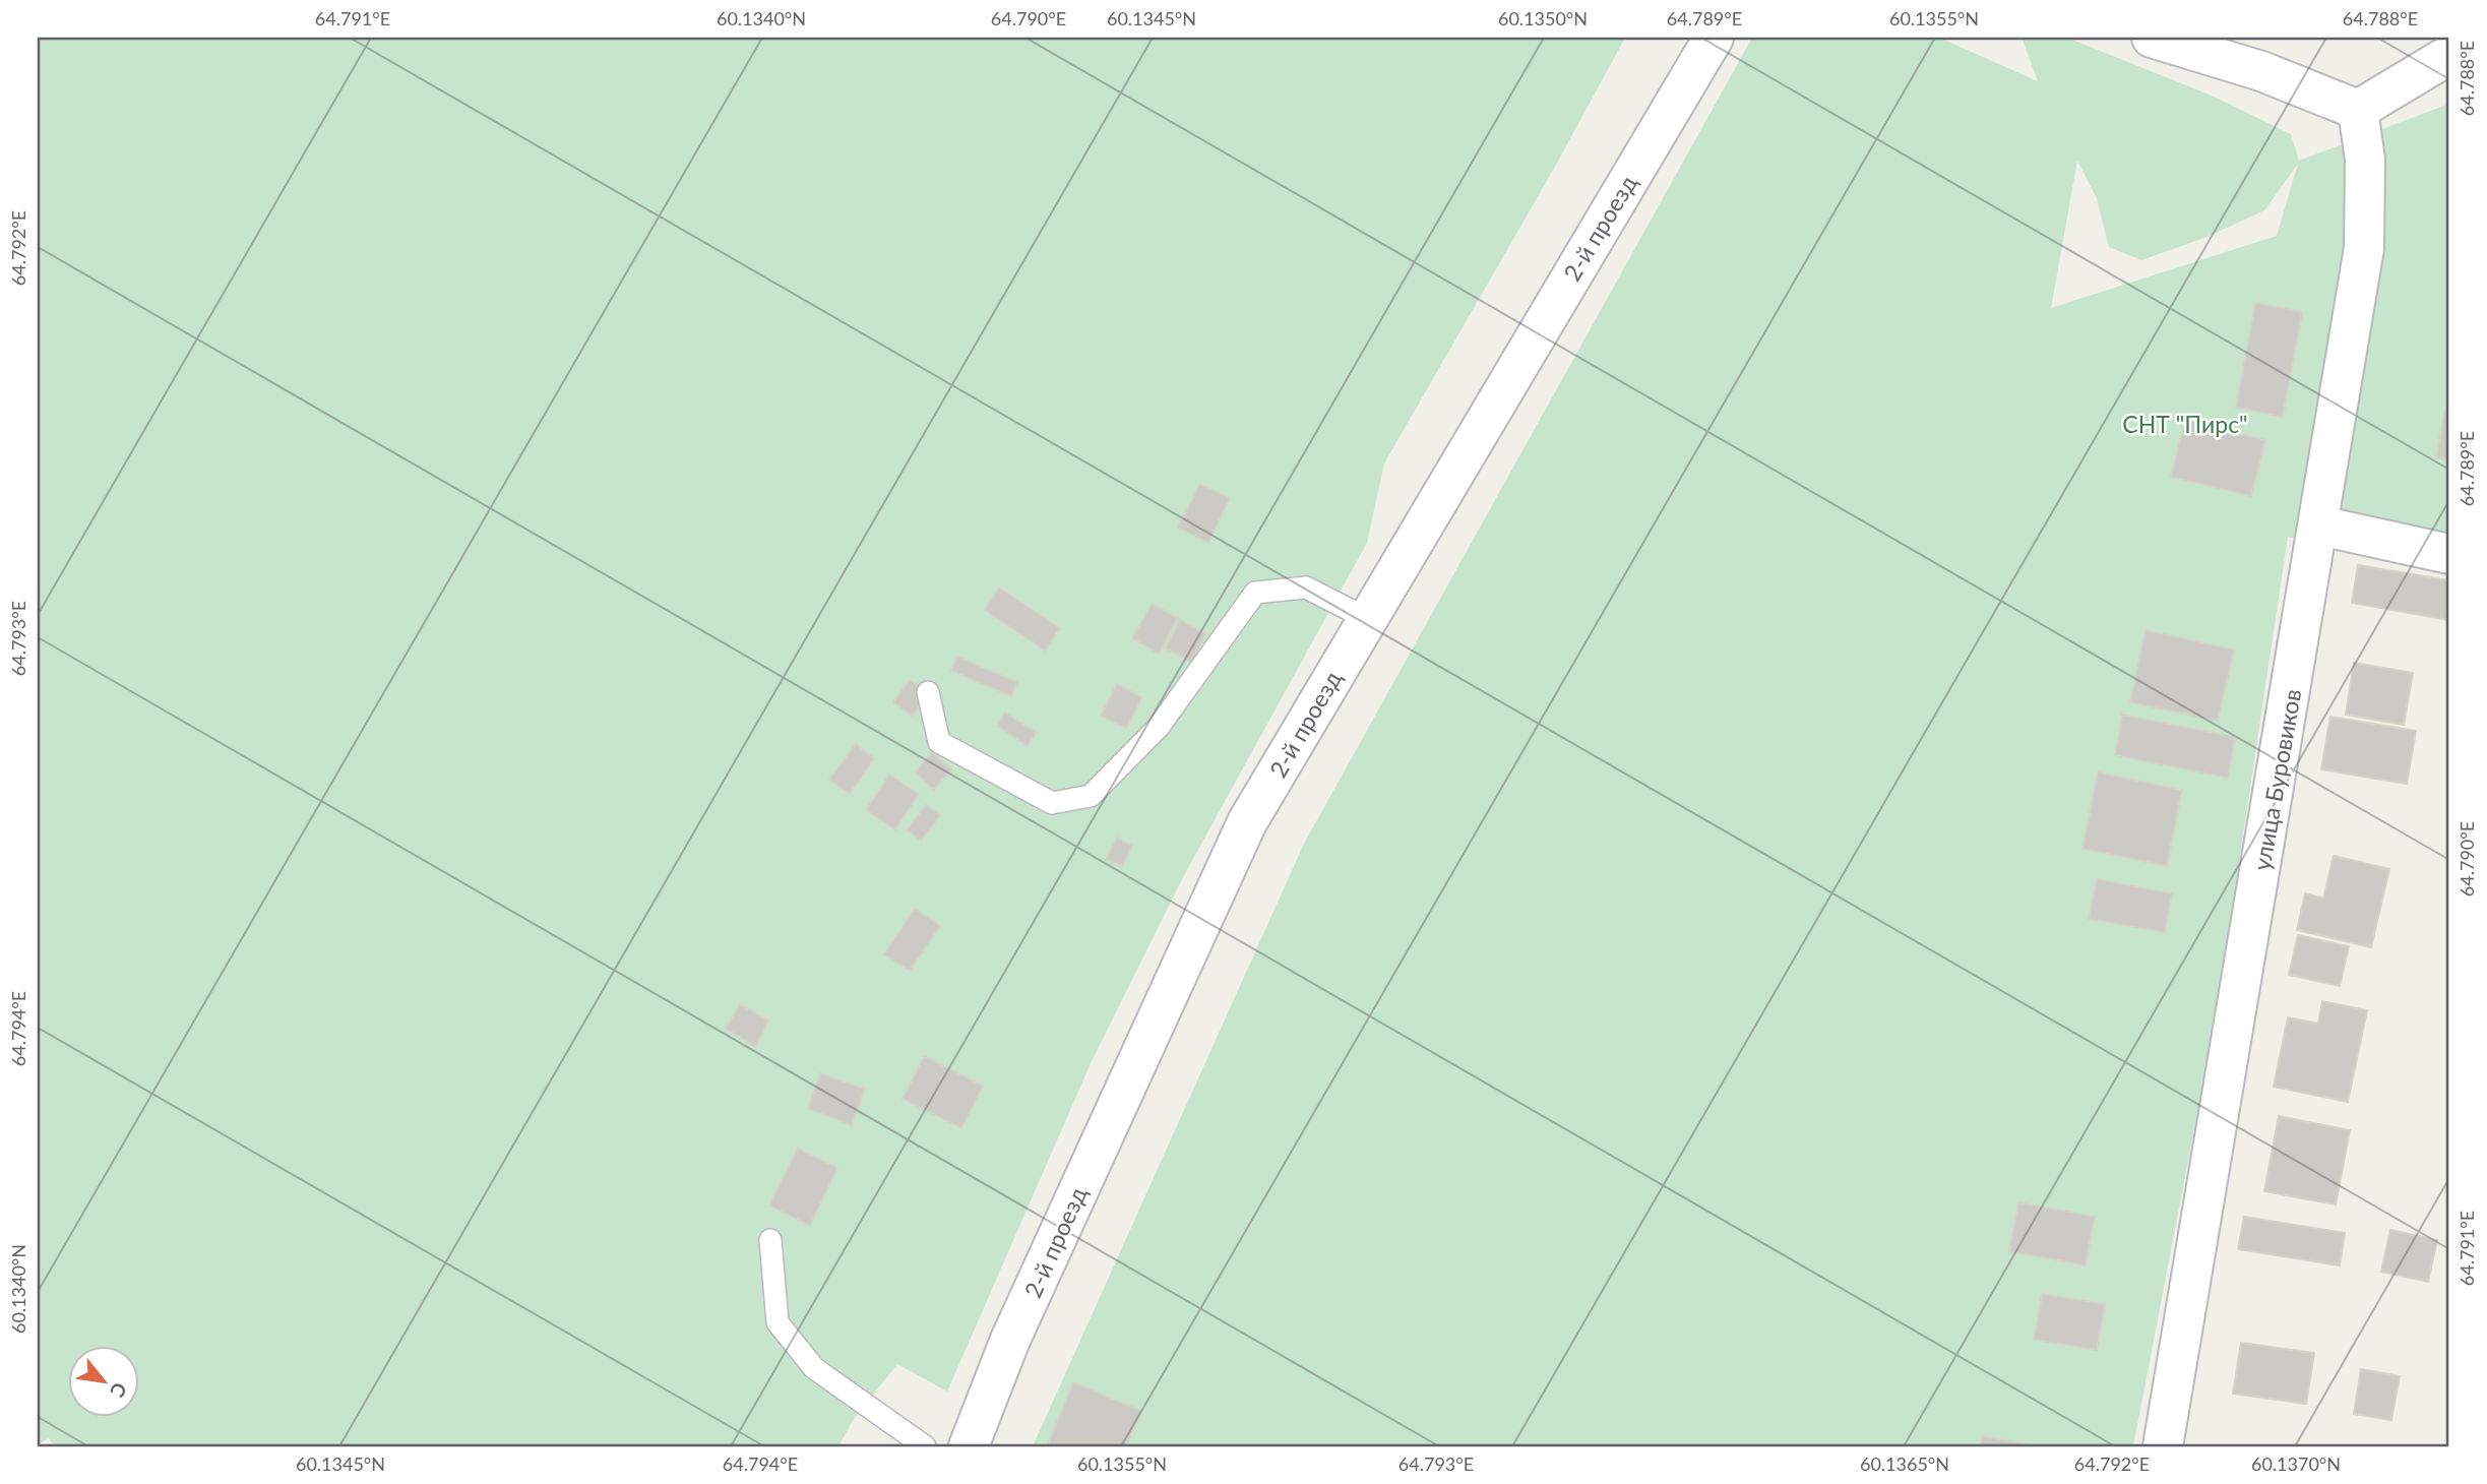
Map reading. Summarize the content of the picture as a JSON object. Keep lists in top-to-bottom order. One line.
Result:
{"streets":{"street":["2-й проезд","улица Буровиков"]},"parks":["СНТ \"Пирс\""],"north":"bottom right","coordinates":["64.791°E","60.1340°N","64.790°E","60.1345°N","60.1350°N","64.789°E","60.1355°N","64.788°E","64.792°E","64.793°E","64.794°E","60.1365°N","60.1370°N"]}
